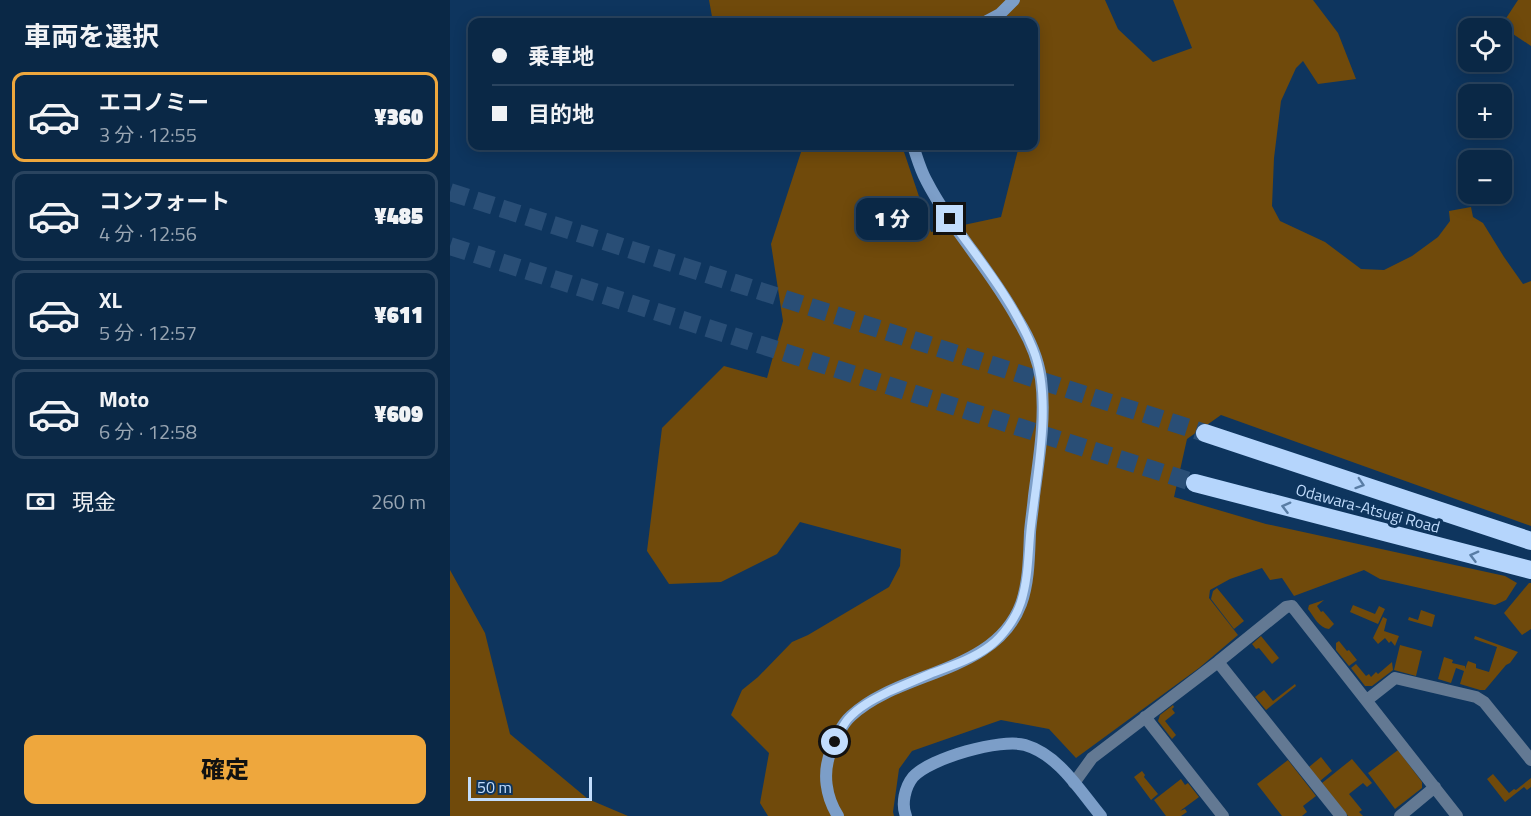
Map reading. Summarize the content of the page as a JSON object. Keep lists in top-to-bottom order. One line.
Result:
{"streets":{"highway":["Odawara-Atsugi Road"]},"scale_bar":"50 m","page":{"heading":"車両を選択","map_buttons":["+","−"],"banner":["乗車地","目的地"],"list":[{"name":"エコノミー","note":"3 分 · 12:55","value":"¥360"},{"name":"コンフォート","note":"4 分 · 12:56","value":"¥485"},{"name":"XL","note":"5 分 · 12:57","value":"¥611"},{"name":"Moto","note":"6 分 · 12:58","value":"¥609"}],"bubble":"1 分","pay":["現金","260 m"],"buttons":"確定","scale":"50 m"}}
